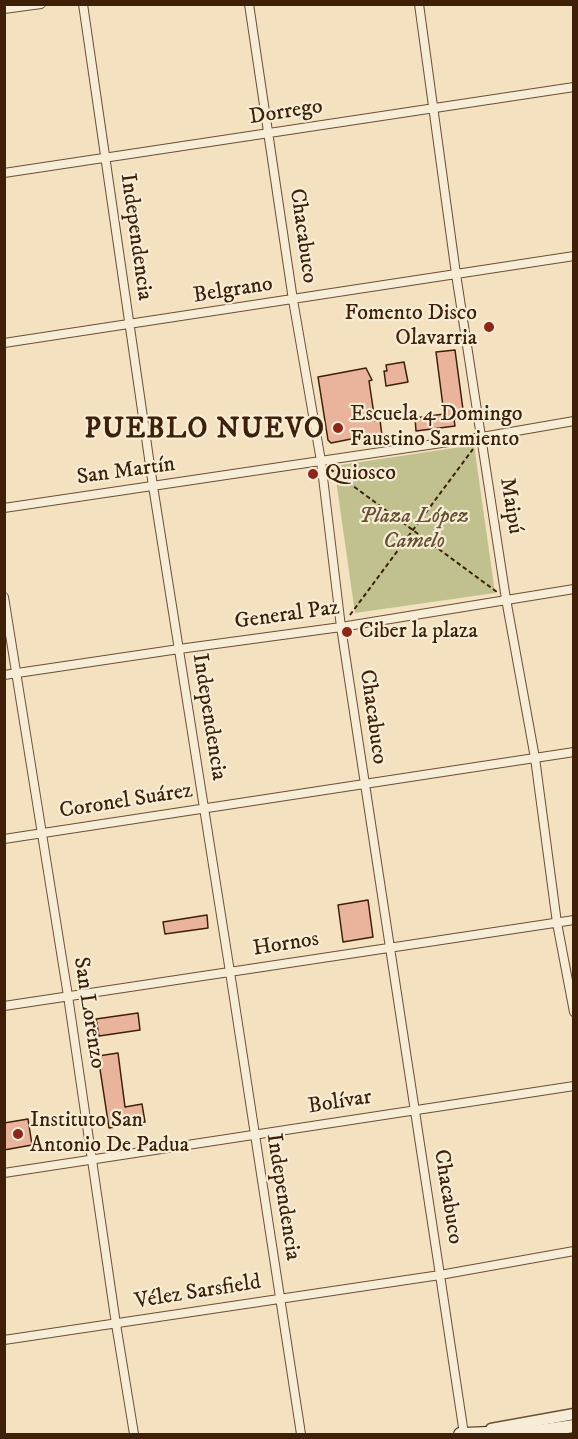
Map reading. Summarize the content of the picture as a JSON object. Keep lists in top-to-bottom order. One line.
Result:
{"streets":{"street":["Dorrego","Chacabuco","Independencia","Belgrano","San Martín","Maipú","General Paz","Coronel Suárez","Hornos","San Lorenzo","Bolívar","Vélez Sarsfield"]},"crossings":[["Dorrego","Chacabuco"],["Dorrego","Independencia"],["Dorrego","Maipú"],["Chacabuco","Belgrano"],["Chacabuco","San Martín"],["Chacabuco","General Paz"],["Chacabuco","Coronel Suárez"],["Chacabuco","Hornos"],["Chacabuco","Bolívar"],["Chacabuco","Vélez Sarsfield"],["Independencia","Belgrano"],["Independencia","San Martín"],["Independencia","General Paz"],["Independencia","Coronel Suárez"],["Independencia","Hornos"],["Independencia","Bolívar"],["Independencia","Vélez Sarsfield"],["Belgrano","Maipú"],["San Martín","Maipú"],["Maipú","General Paz"],["Maipú","Coronel Suárez"],["Maipú","Hornos"],["General Paz","San Lorenzo"],["Coronel Suárez","San Lorenzo"],["Hornos","San Lorenzo"],["San Lorenzo","Bolívar"],["San Lorenzo","Vélez Sarsfield"]],"districts":["PUEBLO NUEVO"],"parks":["Plaza López Camelo"],"places":["Fomento Disco Olavarria","Escuela 4 Domingo Faustino Sarmiento","Quiosco","Ciber la plaza","Instituto San Antonio De Padua"]}
